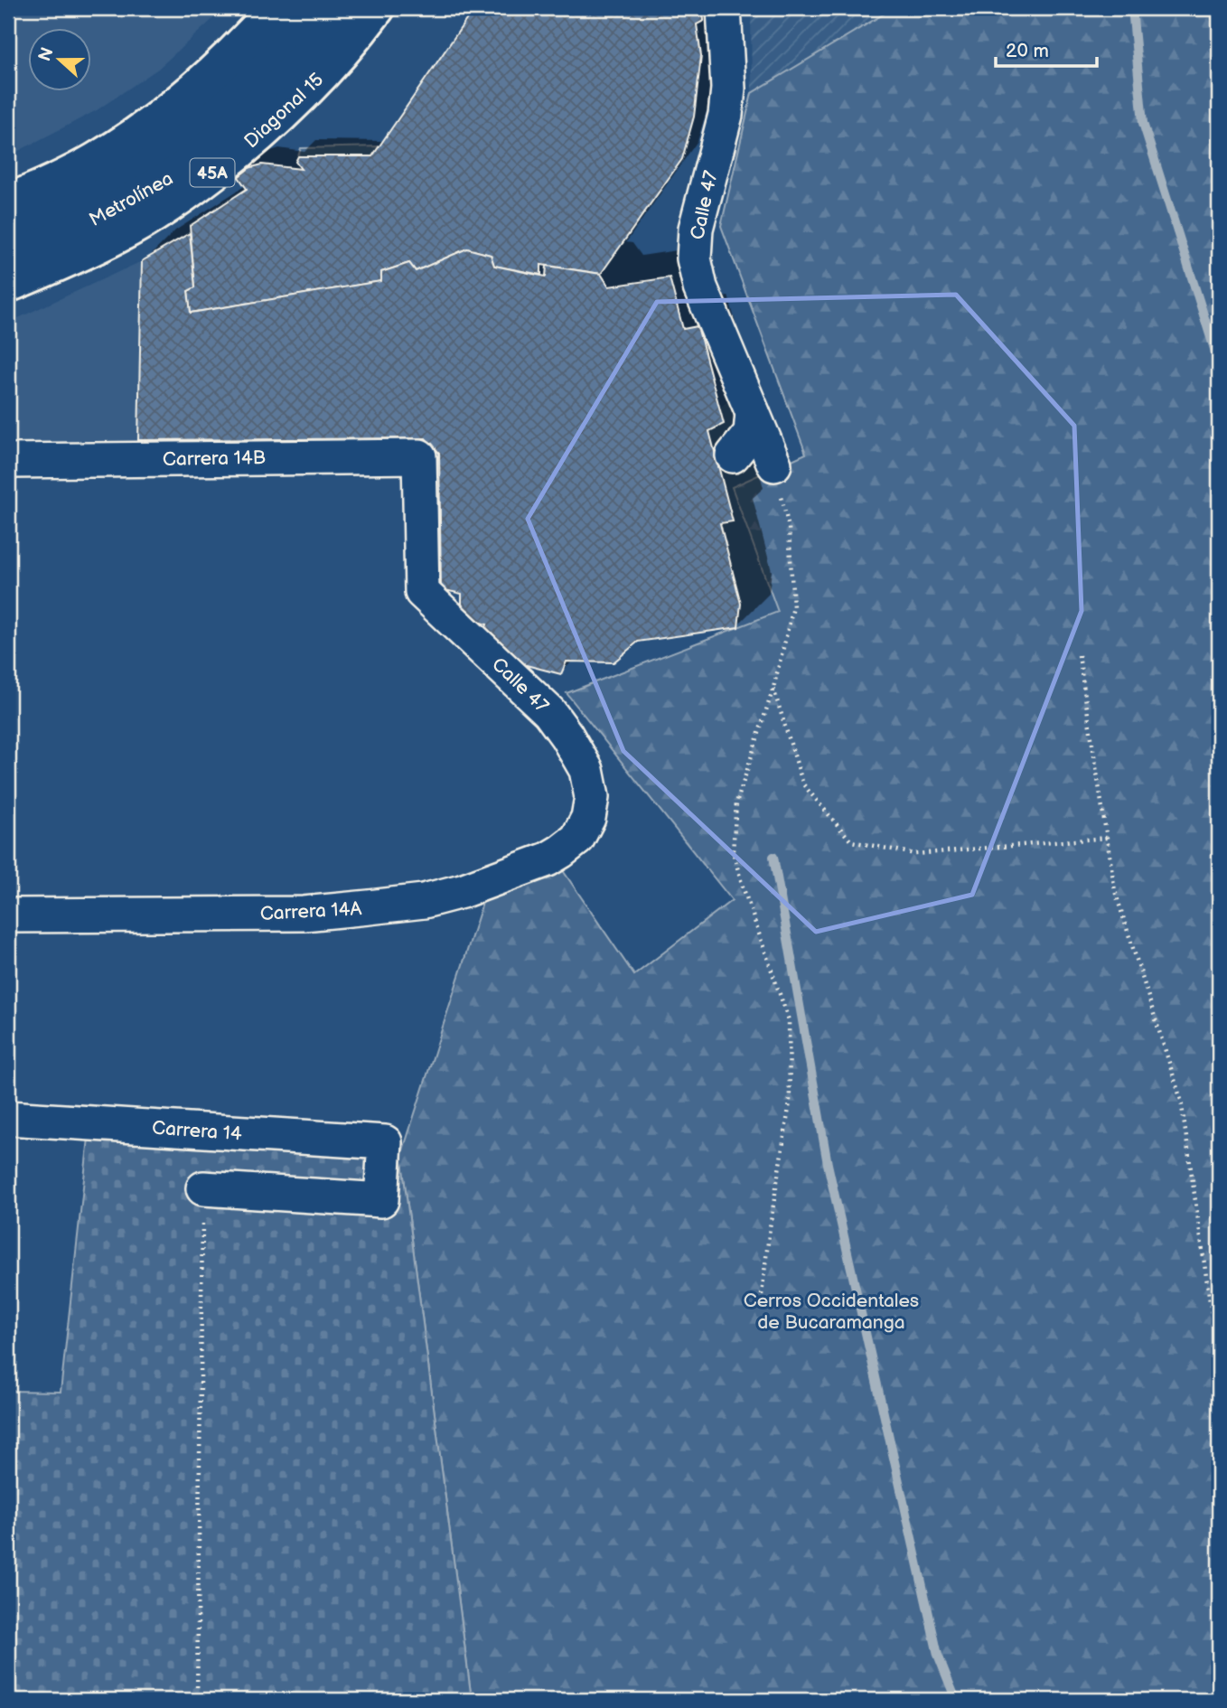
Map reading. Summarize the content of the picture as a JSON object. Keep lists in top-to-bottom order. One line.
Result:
{"streets":{"main road":["Diagonal 15","45A"],"street":["Metrolínea","Calle 47","Carrera 14B","Carrera 14A","Carrera 14"]},"crossings":[["Calle 47","Carrera 14B"],["Calle 47","Carrera 14A"]],"parks":["Cerros Occidentales de Bucaramanga"],"scale_bar":"20 m","north":"left"}
